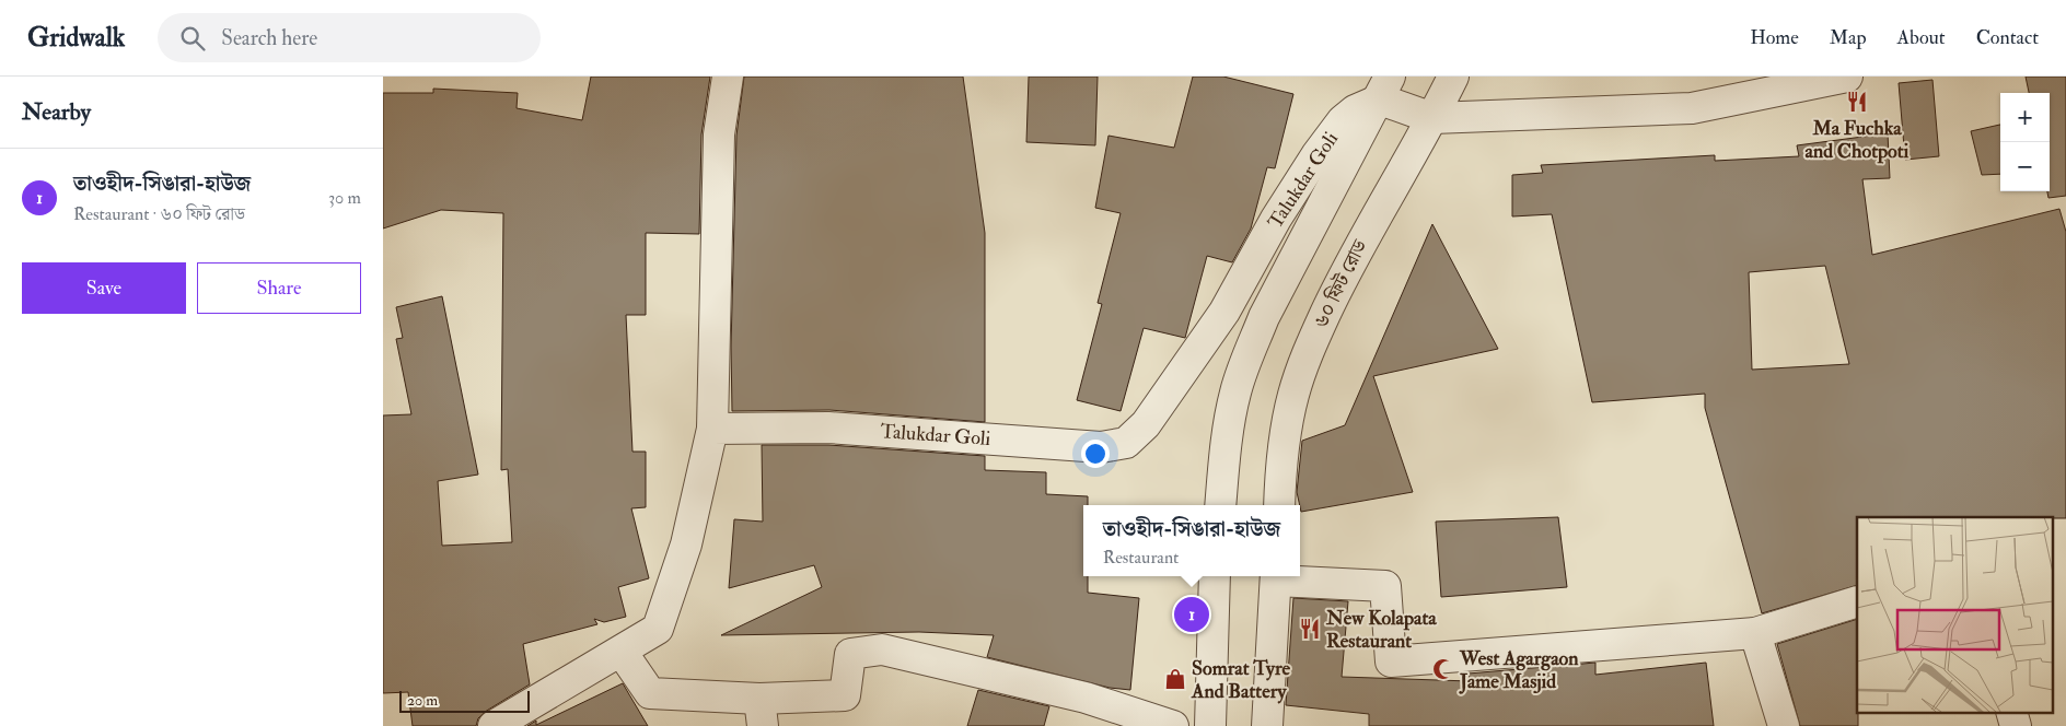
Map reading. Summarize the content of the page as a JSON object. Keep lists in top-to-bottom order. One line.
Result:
{"streets":{"street":["Talukdar Goli","৬০ ফিট রোড"]},"places":{"restaurant":["Ma Fuchka and Chotpoti","New Kolapata Restaurant"],"mosque":["West Agargaon Jame Masjid"],"shop":["Somrat Tyre And Battery"]},"scale_bar":"20 m","page":{"header":"Gridwalk","search":"Search here","nav":["Home","Map","About","Contact"],"heading":"Nearby","map_buttons":["+","−"],"list":[{"mark":"1","name":"তাওহীদ-সিঙারা-হাউজ","note":"Restaurant · ৬০ ফিট রোড","value":"30 m"}],"buttons":["Save","Share"],"popup":["তাওহীদ-সিঙারা-হাউজ","Restaurant"],"pins":"1","scale":"20 m"}}
